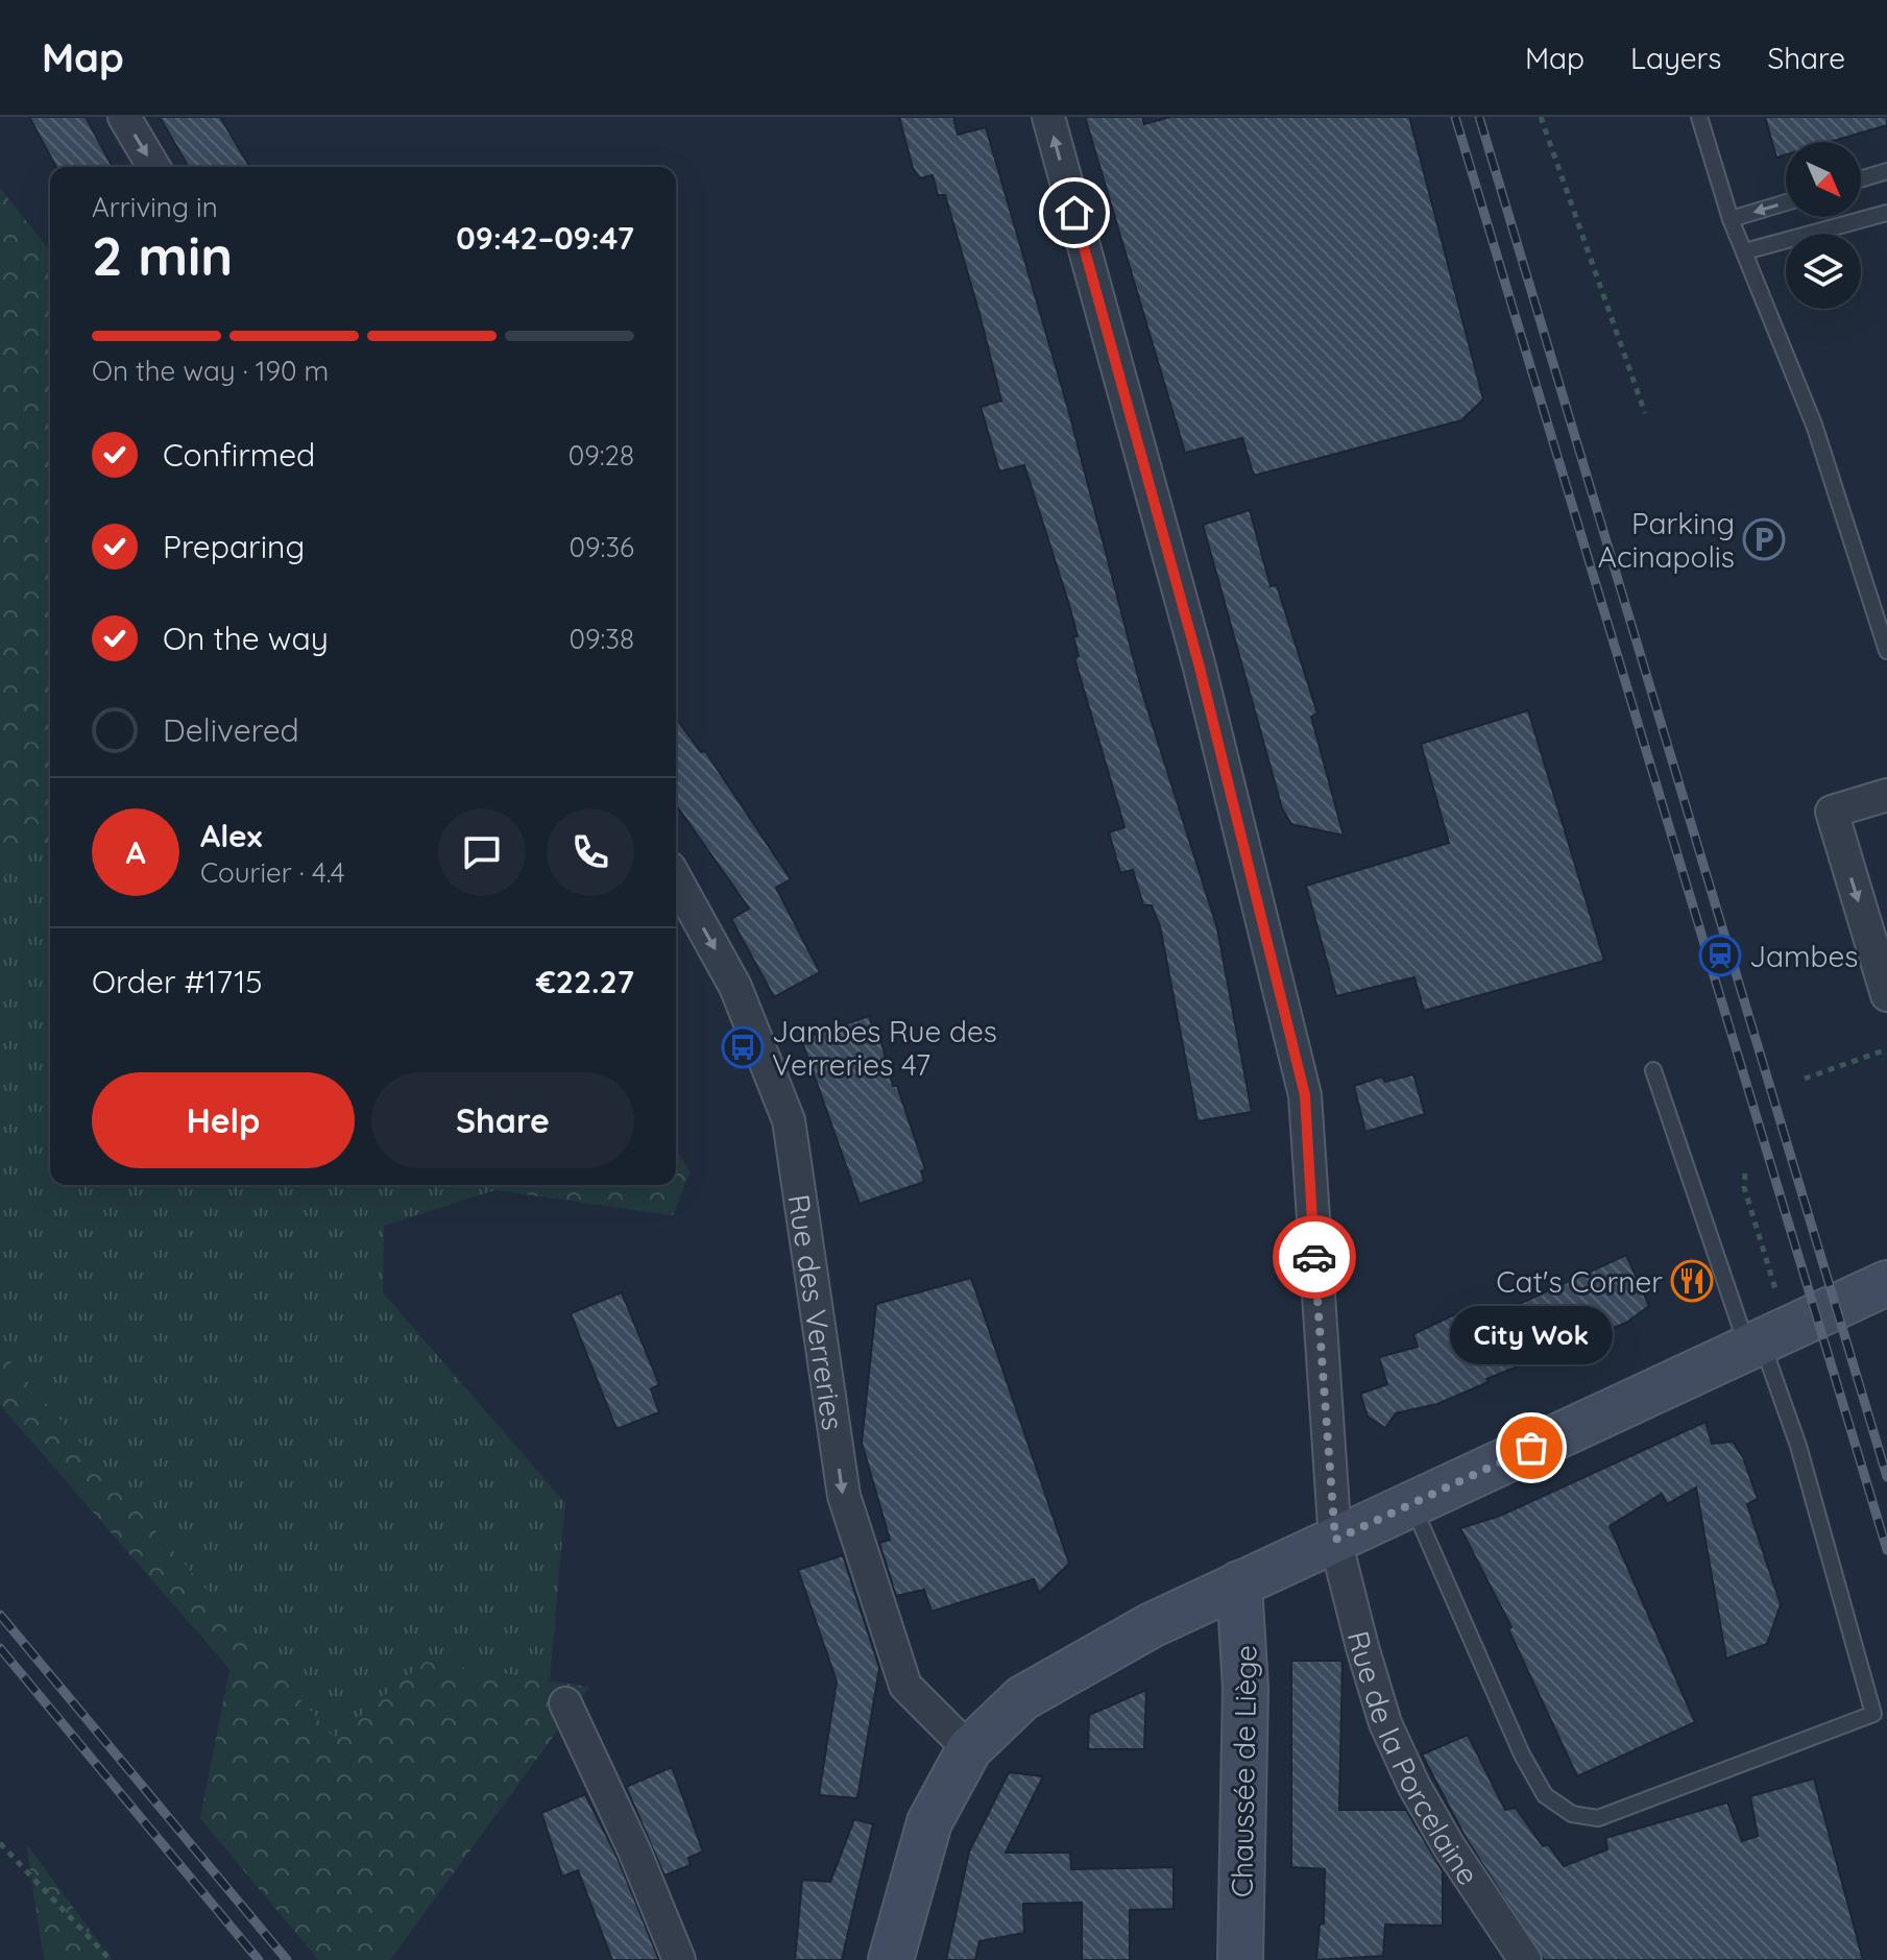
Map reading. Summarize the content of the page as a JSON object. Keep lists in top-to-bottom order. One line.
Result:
{"streets":{"main road":["Chaussée de Liège"],"street":["Rue des Verreries","Rue de la Porcelaine"]},"one_way":["Rue des Verreries","Rue de la Porcelaine"],"places":{"parking":["Parking Acinapolis"],"station":["Jambes"],"bus stop":["Jambes Rue des Verreries 47"],"restaurant":["Cat's Corner"],"other":["City Wok"]},"north":"bottom right","page":{"header":"Map","nav":["Map","Layers","Share"],"heading":["2 min","Arriving in","09:42–09:47"],"panel":["Alex","Courier · 4.4","Order #1715","€22.27"],"bar":"On the way · 190 m","list":[["Confirmed","09:28"],["Preparing","09:36"],["On the way","09:38"],"Delivered"],"round":"A","buttons":["Help","Share"],"bubble":"City Wok"}}
